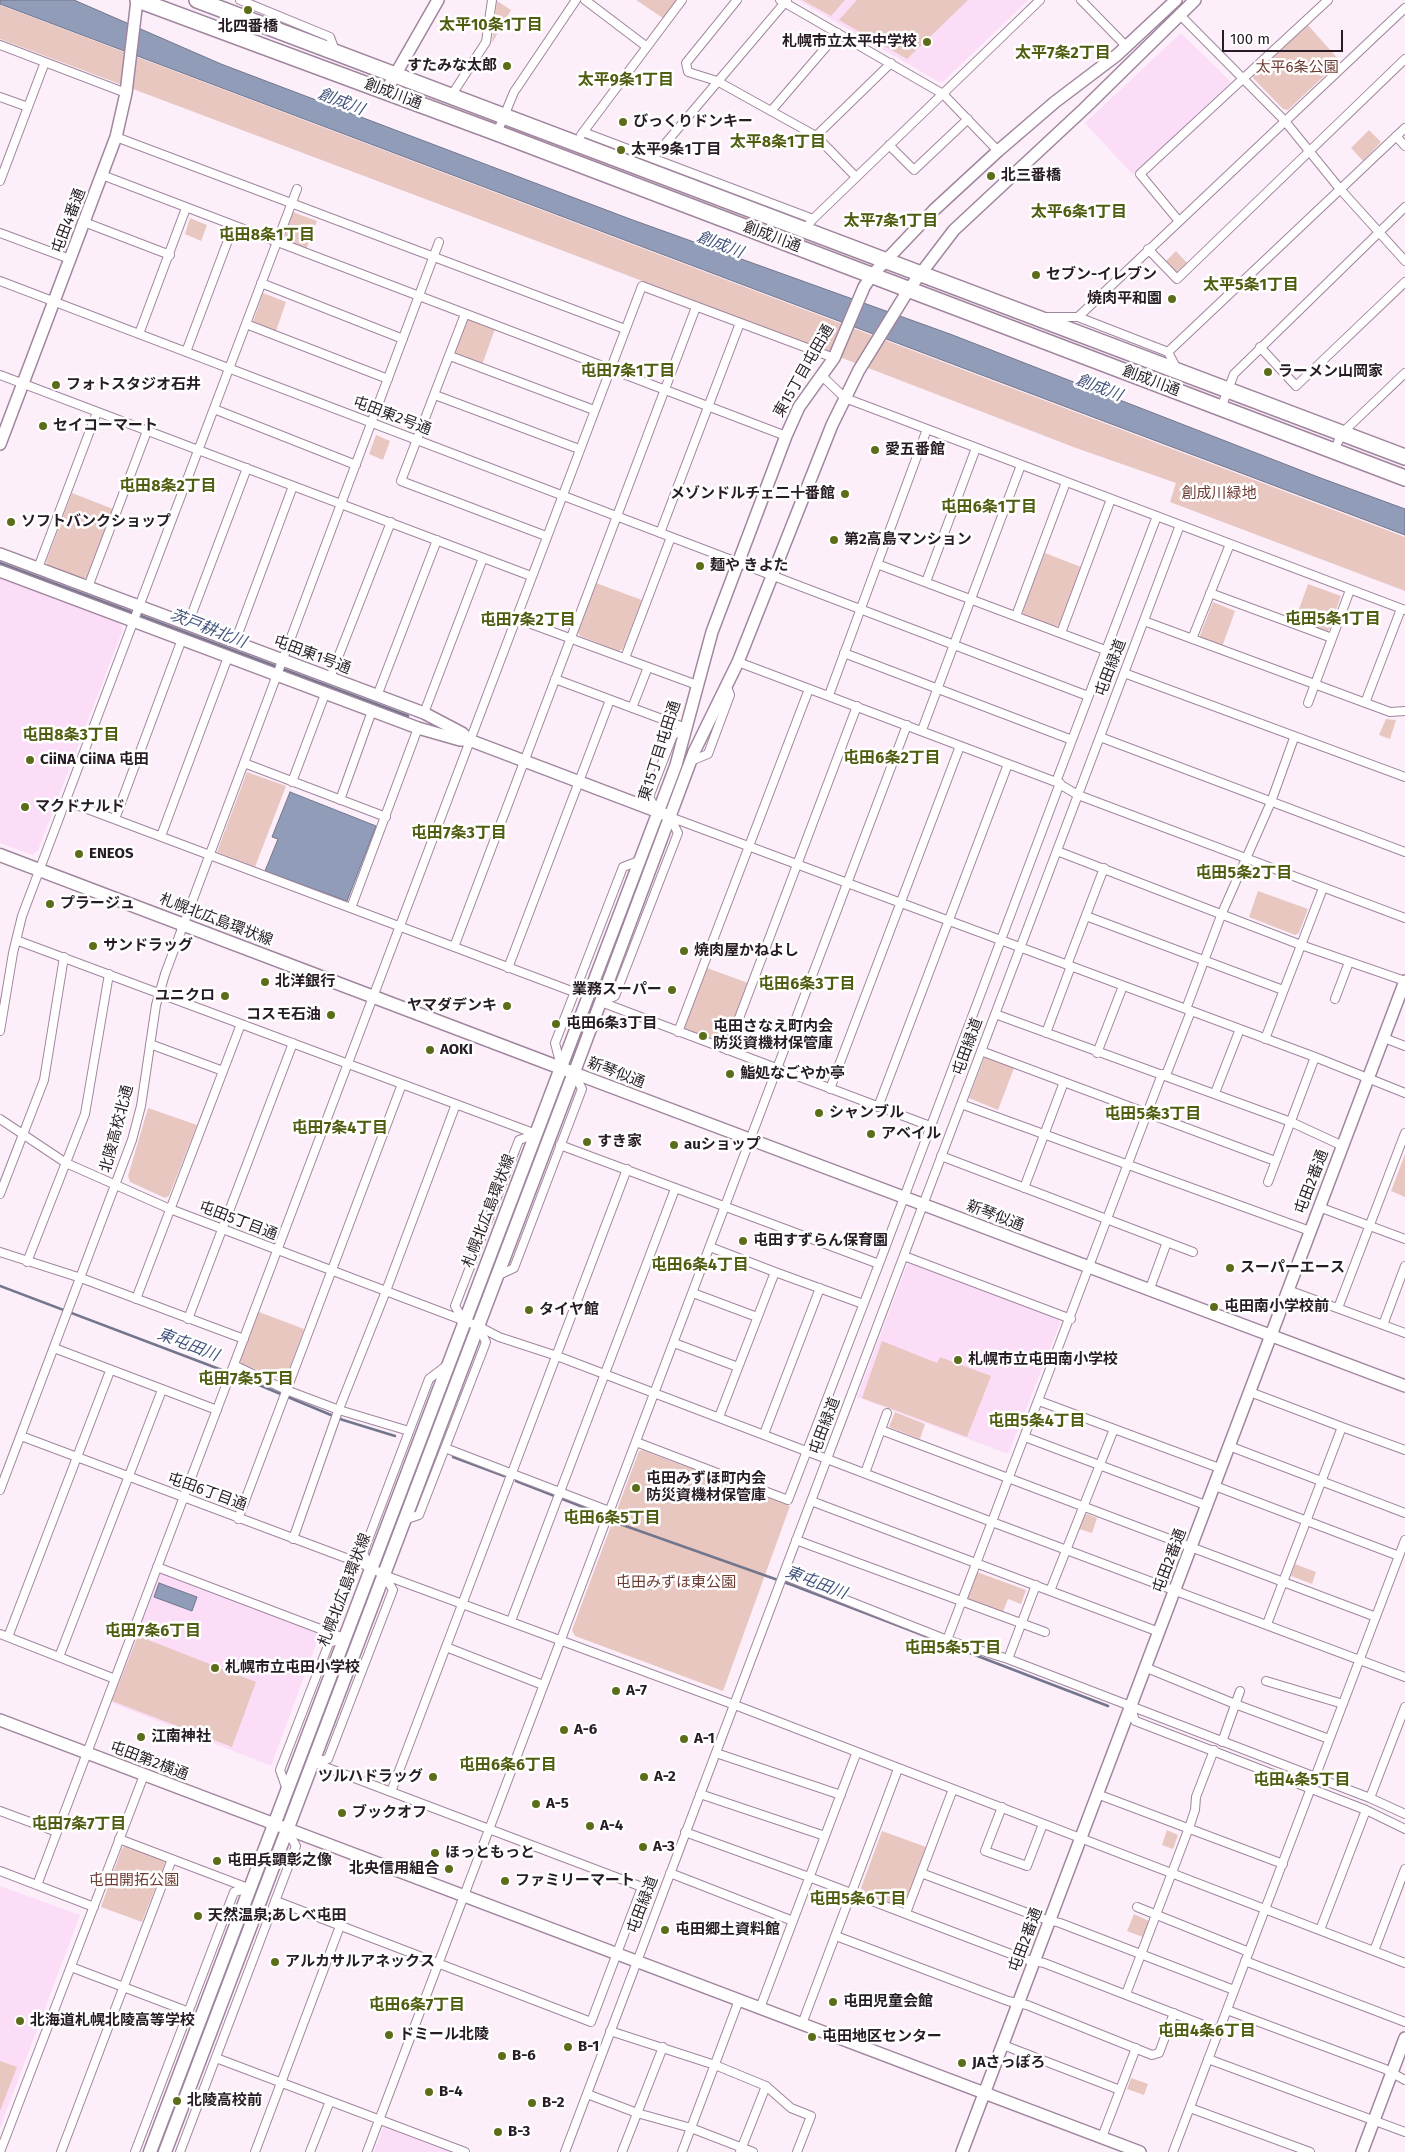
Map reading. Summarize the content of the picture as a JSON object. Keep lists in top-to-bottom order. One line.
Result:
{"streets":{"highway":["創成川通"],"main road":["札幌北広島環状線"],"street":["屯田4番通","東15丁目屯田通","屯田東2号通","屯田東1号通","屯田緑道","新琴似通","北陵高校北通","屯田2番通","屯田5丁目通","屯田6丁目通","屯田第2横通"]},"crossings":[["創成川通","屯田4番通"],["創成川通","東15丁目屯田通"],["屯田4番通","屯田東2号通"],["東15丁目屯田通","屯田東2号通"],["東15丁目屯田通","屯田東1号通"],["東15丁目屯田通","札幌北広島環状線"],["東15丁目屯田通","新琴似通"],["屯田東2号通","北陵高校北通"],["屯田東1号通","北陵高校北通"],["屯田緑道","新琴似通"],["屯田緑道","屯田5丁目通"],["屯田緑道","屯田6丁目通"],["屯田緑道","屯田第2横通"],["札幌北広島環状線","新琴似通"],["札幌北広島環状線","北陵高校北通"],["札幌北広島環状線","屯田5丁目通"],["札幌北広島環状線","屯田6丁目通"],["札幌北広島環状線","屯田第2横通"],["新琴似通","屯田2番通"],["北陵高校北通","屯田5丁目通"],["屯田2番通","屯田5丁目通"],["屯田2番通","屯田6丁目通"],["屯田2番通","屯田第2横通"]],"districts":["太平10条1丁目","太平7条2丁目","太平9条1丁目","太平8条1丁目","太平6条1丁目","太平7条1丁目","屯田8条1丁目","太平5条1丁目","屯田7条1丁目","屯田8条2丁目","屯田6条1丁目","屯田5条1丁目","屯田7条2丁目","屯田8条3丁目","屯田6条2丁目","屯田7条3丁目","屯田5条2丁目","屯田6条3丁目","屯田5条3丁目","屯田7条4丁目","屯田6条4丁目","屯田7条5丁目","屯田5条4丁目","屯田6条5丁目","屯田7条6丁目","屯田5条5丁目","屯田6条6丁目","屯田4条5丁目","屯田7条7丁目","屯田5条6丁目","屯田6条7丁目","屯田4条6丁目"],"water":["創成川","茨戸耕北川","東屯田川"],"parks":["太平6条公園","創成川緑地","屯田みずほ東公園","屯田開拓公園"],"places":["北四番橋","札幌市立太平中学校","すたみな太郎","びっくりドンキー","太平9条1丁目","北三番橋","セブン-イレブン","焼肉平和園","ラーメン山岡家","フォトスタジオ石井","セイコーマート","愛五番館","メゾンドルチェ二十番館","ソフトバンクショップ","第2高島マンション","麺や きよた","CiiNA CiiNA 屯田","マクドナルド","ENEOS","プラージュ","サンドラッグ","焼肉屋かねよし","北洋銀行","業務スーパー","ユニクロ","ヤマダデンキ","コスモ石油","屯田6条3丁目","屯田さなえ町内会 防災資機材保管庫","AOKI","鮨処なごやか亭","シャンブル","アベイル","すき家","auショップ","屯田すずらん保育園","スーパーエース","屯田南小学校前","タイヤ館","札幌市立屯田南小学校","屯田みずほ町内会 防災資機材保管庫","札幌市立屯田小学校","A-7","A-6","江南神社","A-1","ツルハドラッグ","A-2","A-5","ブックオフ","A-4","A-3","ほっともっと","屯田兵顕彰之像","北央信用組合","ファミリーマート","天然温泉;あしべ屯田","屯田郷土資料館","アルカサルアネックス","屯田児童会館","北海道札幌北陵高等学校","ドミール北陵","屯田地区センター","B-1","B-6","JAさっぽろ","B-4","北陵高校前","B-2","B-3"],"scale_bar":"100 m"}
